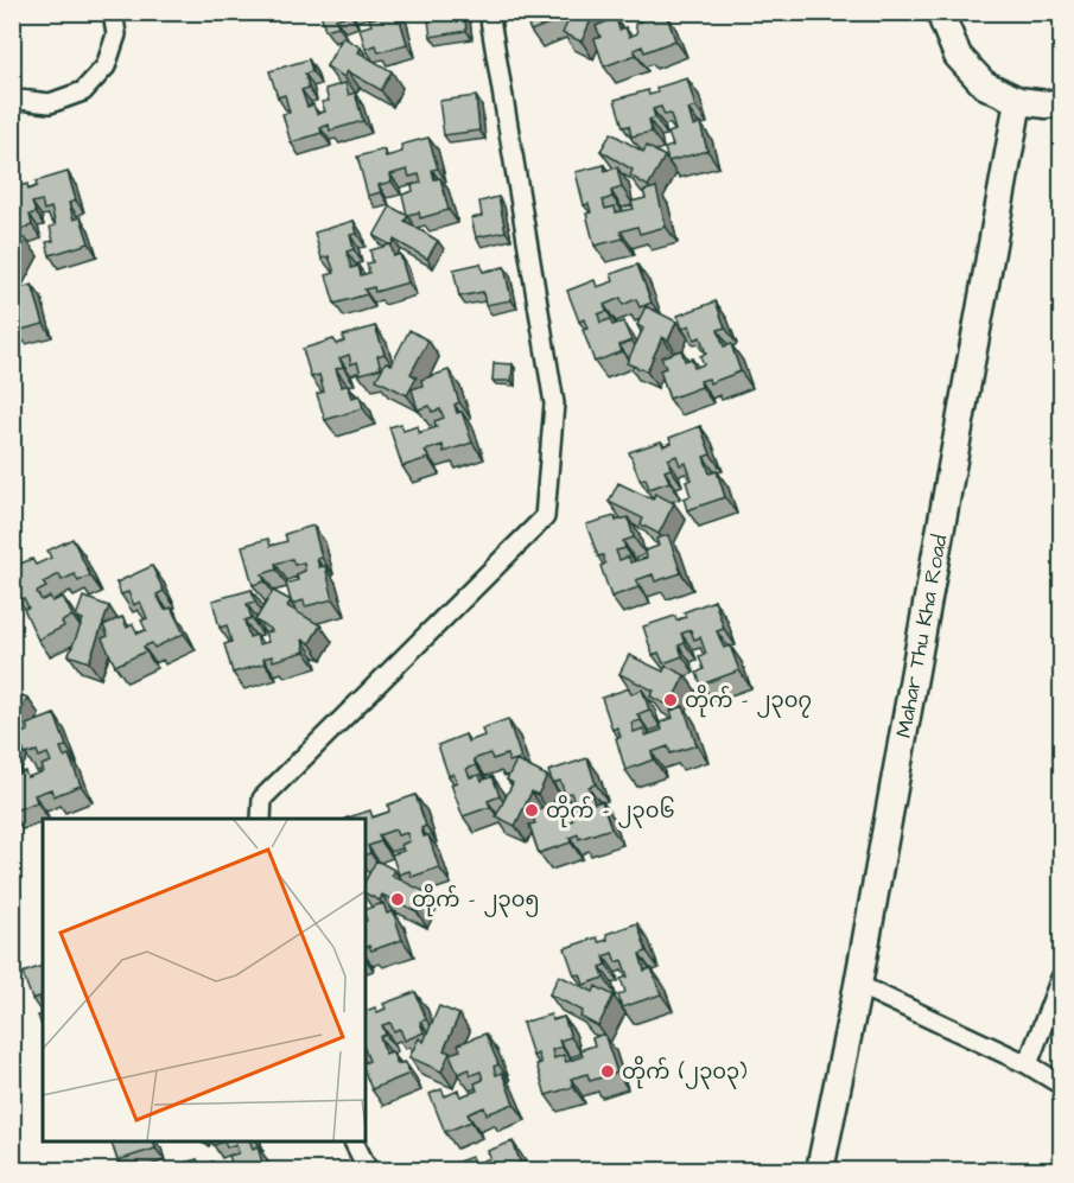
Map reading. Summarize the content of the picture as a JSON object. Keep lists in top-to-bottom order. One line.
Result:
{"streets":{"main road":["Mahar Thu Kha Road"]},"places":["တိုက် - ၂၃၀၇","တိုက် - ၂၃၀၆","တိုက် - ၂၃၀၅","တိုက် (၂၃၀၃)"]}
